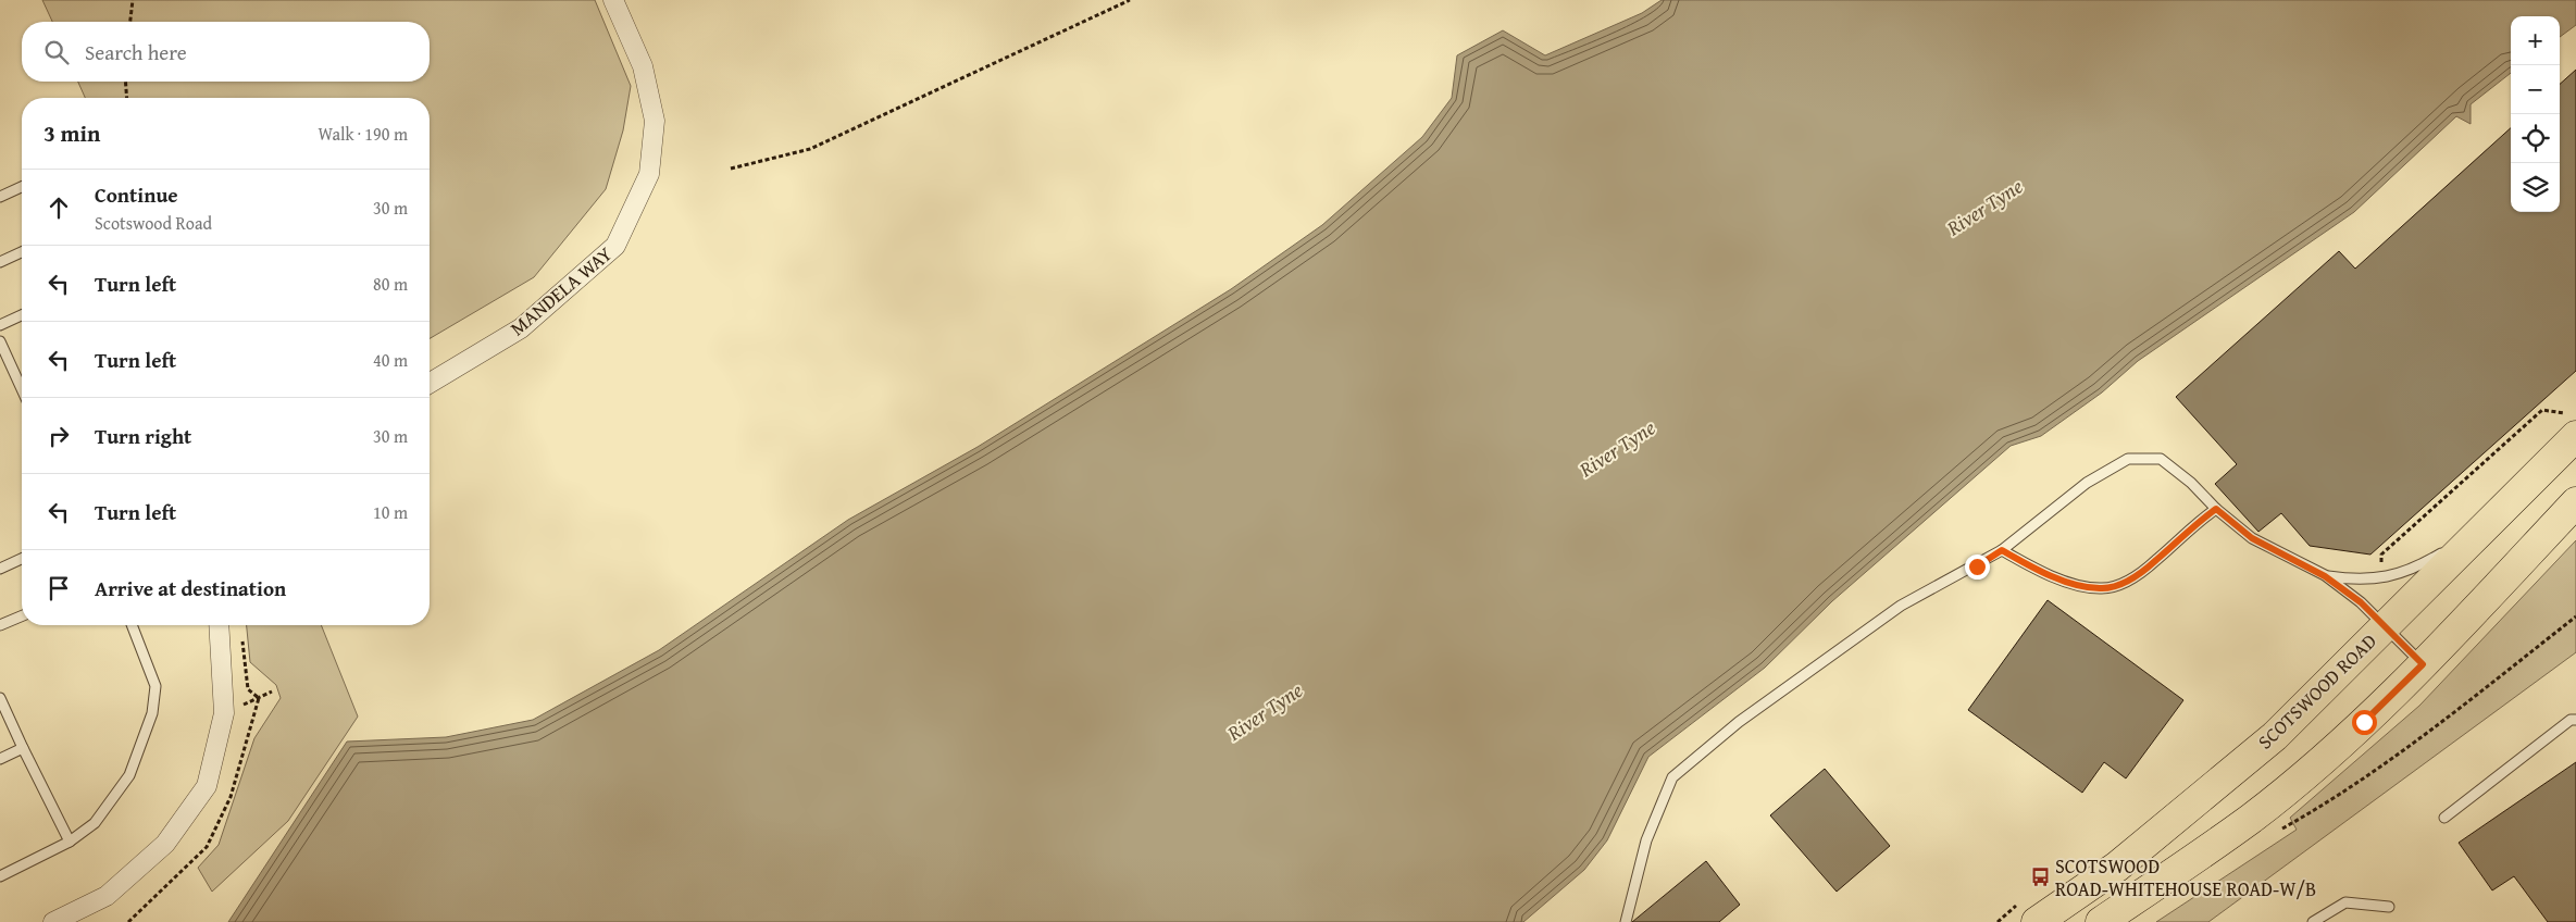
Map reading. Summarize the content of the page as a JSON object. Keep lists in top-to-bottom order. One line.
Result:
{"streets":{"main road":["SCOTSWOOD ROAD"],"street":["MANDELA WAY"]},"water":["River Tyne"],"places":{"bus stop":["SCOTSWOOD ROAD-WHITEHOUSE ROAD-W/B"]},"page":{"map_buttons":["+","−"],"search":"Search here","heading":["3 min","Walk · 190 m"],"list":[["Continue","Scotswood Road","30 m"],["Turn left","80 m"],["Turn left","40 m"],["Turn right","30 m"],["Turn left","10 m"],"Arrive at destination"]}}
